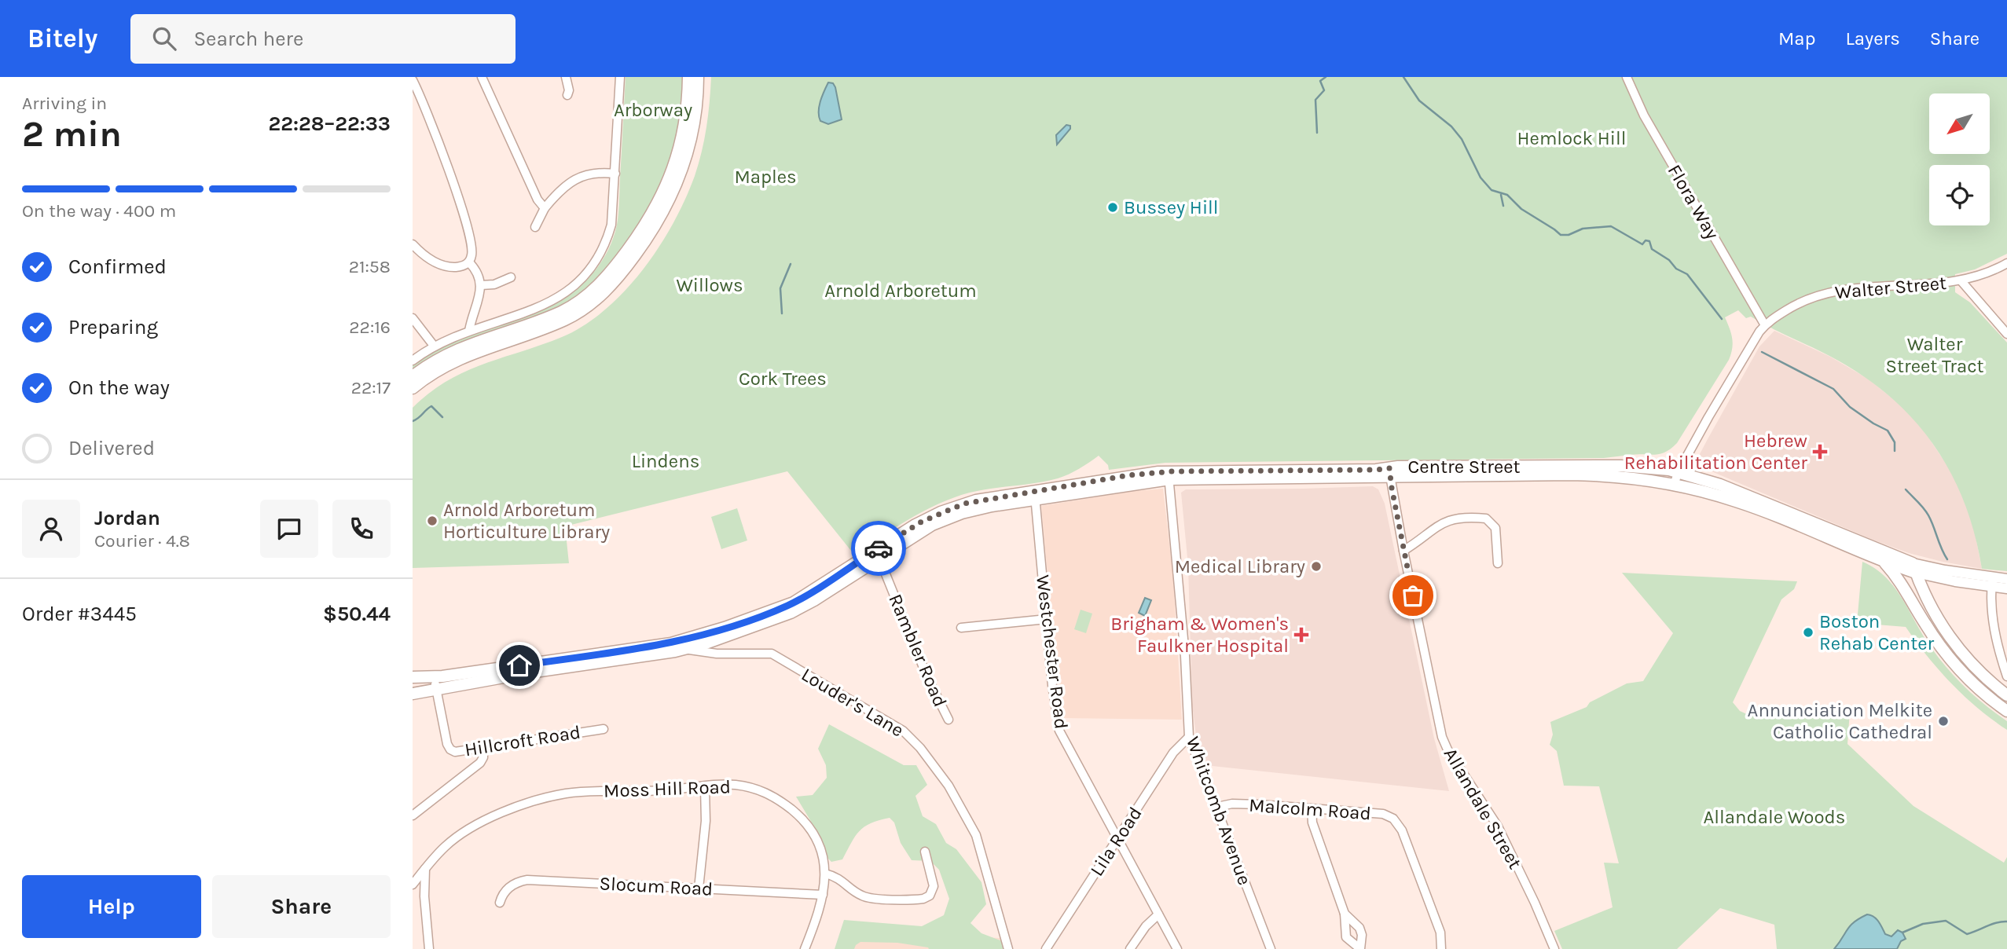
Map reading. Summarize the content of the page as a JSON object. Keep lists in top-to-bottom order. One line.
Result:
{"streets":{"highway":["Centre Street"],"street":["Flora Way","Walter Street","Rambler Road","Westchester Road","Louder's Lane","Hillcroft Road","Moss Hill Road","Allandale Street","Malcolm Road","Whitcomb Avenue","Lila Road","Slocum Road"]},"crossings":[["Flora Way","Walter Street"],["Walter Street","Centre Street"],["Centre Street","Rambler Road"],["Centre Street","Westchester Road"],["Centre Street","Louder's Lane"],["Centre Street","Hillcroft Road"],["Centre Street","Allandale Street"],["Centre Street","Whitcomb Avenue"],["Westchester Road","Lila Road"],["Moss Hill Road","Slocum Road"],["Malcolm Road","Whitcomb Avenue"],["Whitcomb Avenue","Lila Road"]],"parks":["Arborway","Hemlock Hill","Maples","Willows","Arnold Arboretum","Walter Street Tract","Cork Trees","Lindens","Allandale Woods"],"places":{"other":["Bussey Hill","Arnold Arboretum Horticulture Library","Medical Library","Boston Rehab Center","Annunciation Melkite Catholic Cathedral"],"health":["Hebrew Rehabilitation Center","Brigham & Women's Faulkner Hospital"]},"north":"bottom left","page":{"header":"Bitely","search":"Search here","nav":["Map","Layers","Share"],"heading":["2 min","Arriving in","22:28–22:33"],"panel":["Jordan","Courier · 4.8","Order #3445","$50.44"],"bar":"On the way · 400 m","list":[["Confirmed","21:58"],["Preparing","22:16"],["On the way","22:17"],"Delivered"],"buttons":["Help","Share"]}}
